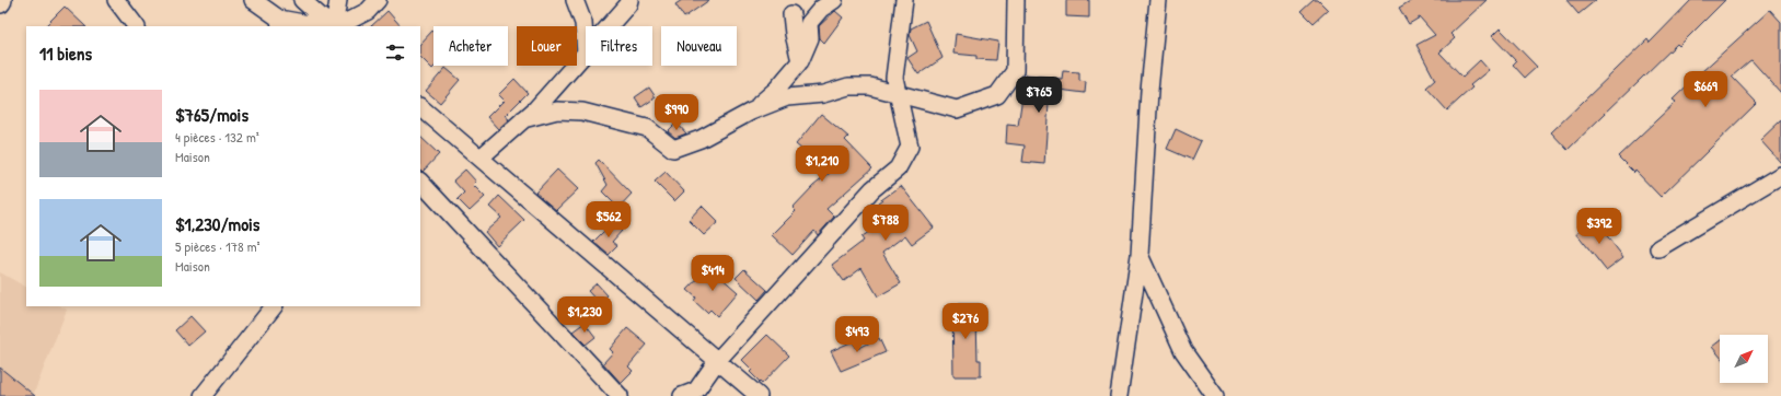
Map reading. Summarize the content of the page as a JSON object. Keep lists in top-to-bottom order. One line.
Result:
{"north":"top right","page":{"chip":["Acheter","Louer","Filtres","Nouveau"],"heading":"11 biens","price":["$669","$765","$990","$1,210","$562","$788","$392","$414","$1,230","$276","$493"],"list":[{"name":"$765/mois","note":"4 pièces · 132 m² · Maison"},{"name":"$1,230/mois","note":"5 pièces · 178 m² · Maison"}]}}
